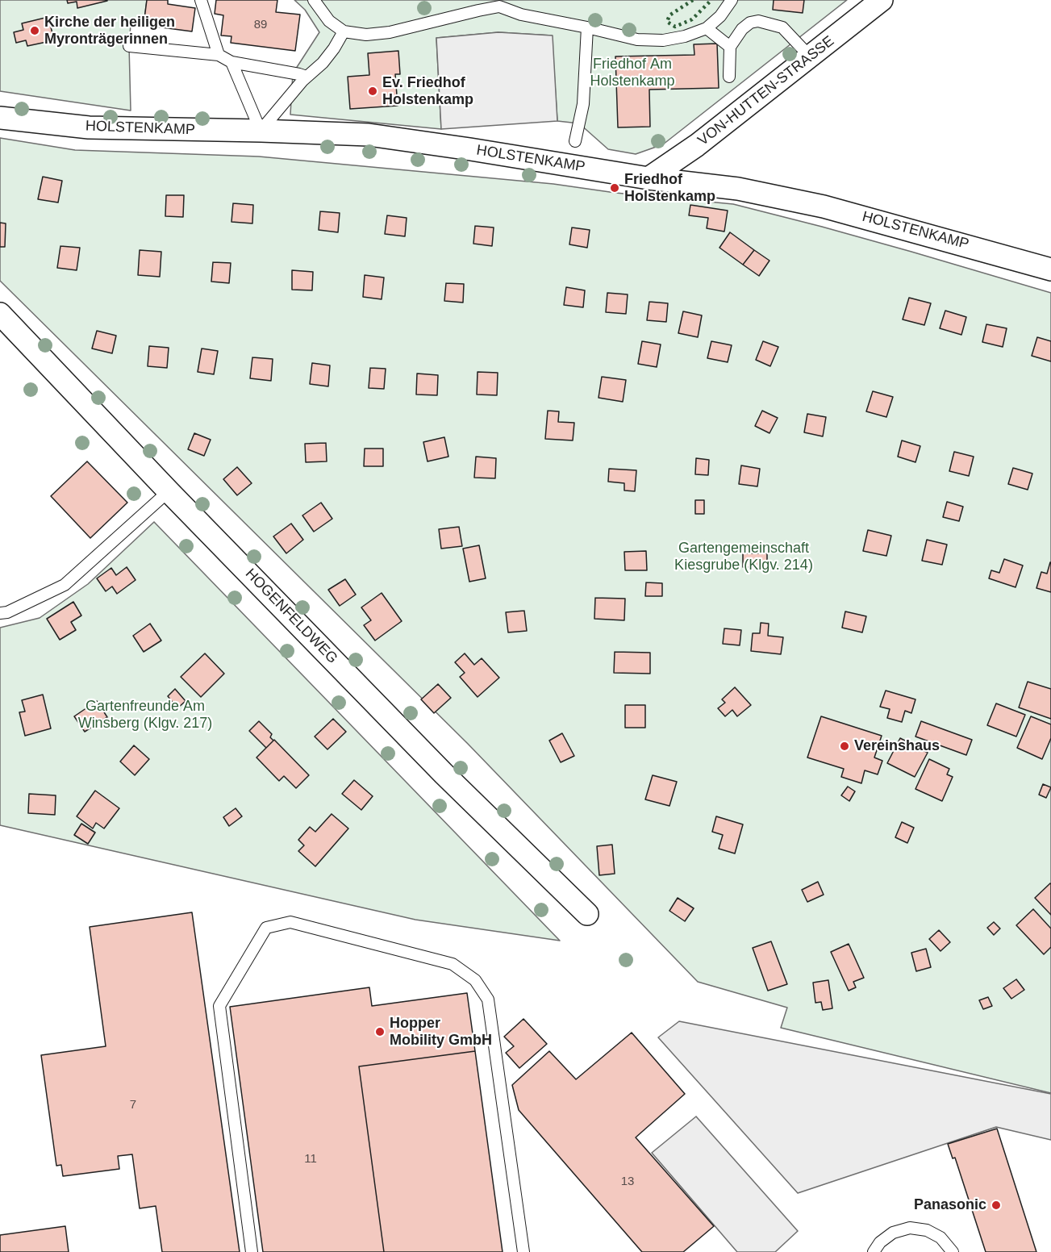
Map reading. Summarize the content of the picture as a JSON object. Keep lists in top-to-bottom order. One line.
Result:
{"streets":{"street":["VON-HUTTEN-STRASSE","HOLSTENKAMP","HOGENFELDWEG"]},"crossings":[["VON-HUTTEN-STRASSE","HOLSTENKAMP"]],"parks":["Friedhof Am Holstenkamp","Gartengemeinschaft Kiesgrube (Klgv. 214)","Gartenfreunde Am Winsberg (Klgv. 217)"],"places":["Kirche der heiligen Myronträgerinnen","Ev. Friedhof Holstenkamp","Friedhof Holstenkamp","Vereinshaus","Hopper Mobility GmbH","Panasonic"],"house_numbers":["89","7","11","13"]}
